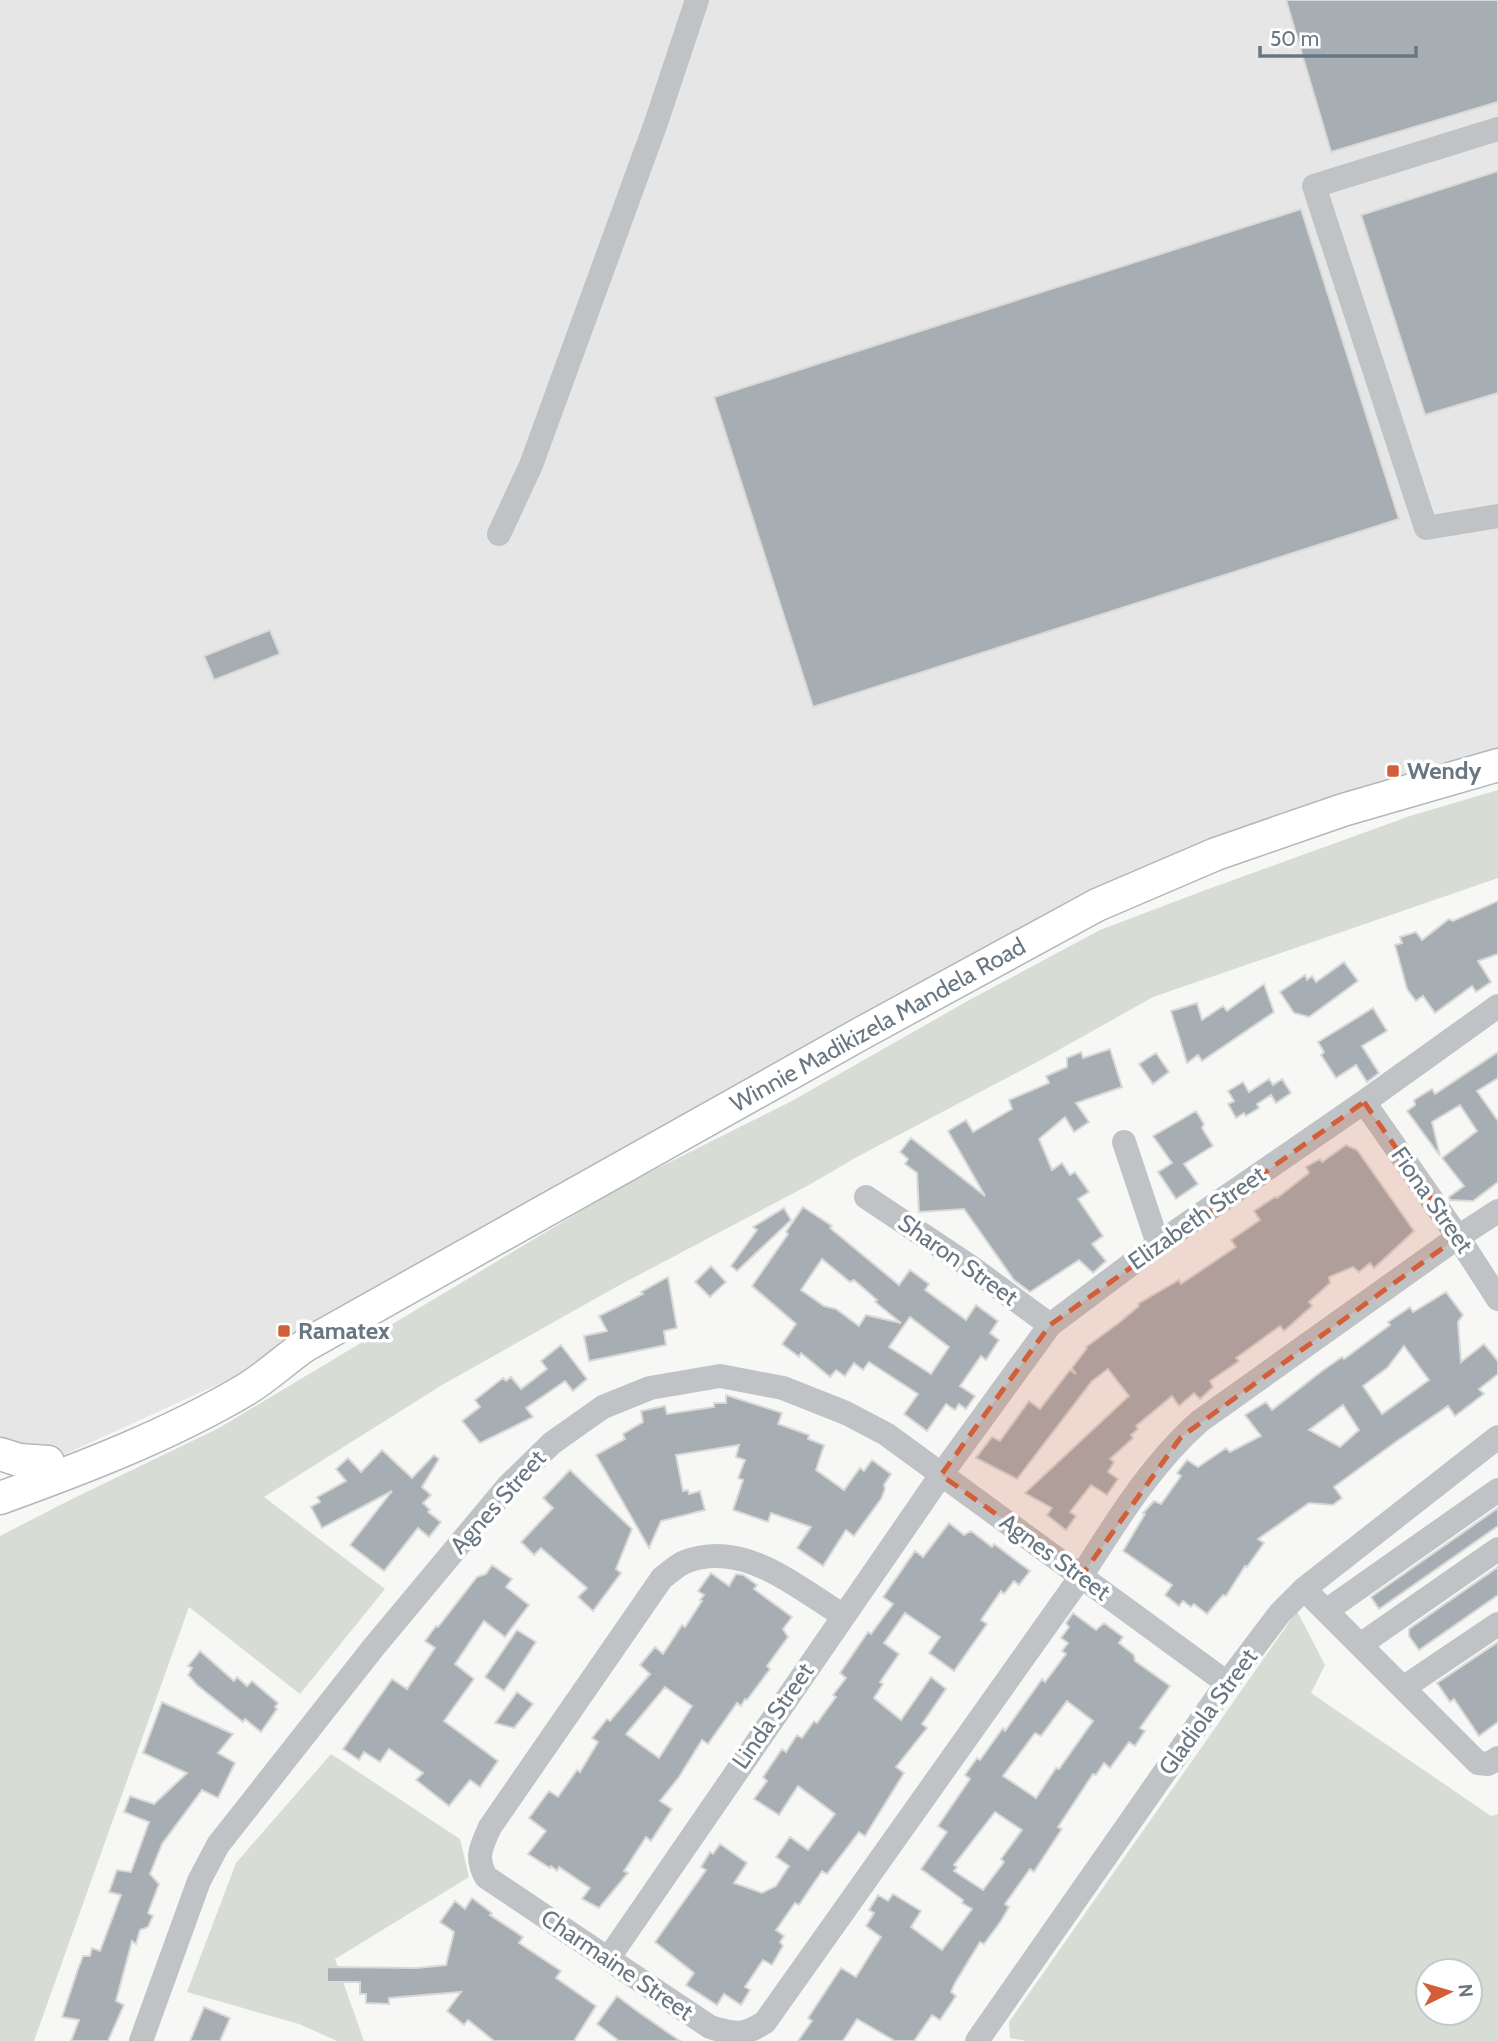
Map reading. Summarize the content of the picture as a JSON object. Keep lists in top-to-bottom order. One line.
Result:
{"streets":{"main road":["Winnie Madikizela Mandela Road"],"street":["Fiona Street","Elizabeth Street","Sharon Street","Agnes Street","Gladiola Street","Linda Street","Charmaine Street"]},"crossings":[["Fiona Street","Elizabeth Street"],["Elizabeth Street","Sharon Street"],["Elizabeth Street","Agnes Street"],["Elizabeth Street","Linda Street"],["Agnes Street","Gladiola Street"],["Agnes Street","Linda Street"],["Agnes Street","Charmaine Street"],["Linda Street","Charmaine Street"]],"places":{"transit":["Wendy","Ramatex"]},"scale_bar":"50 m","north":"right"}
